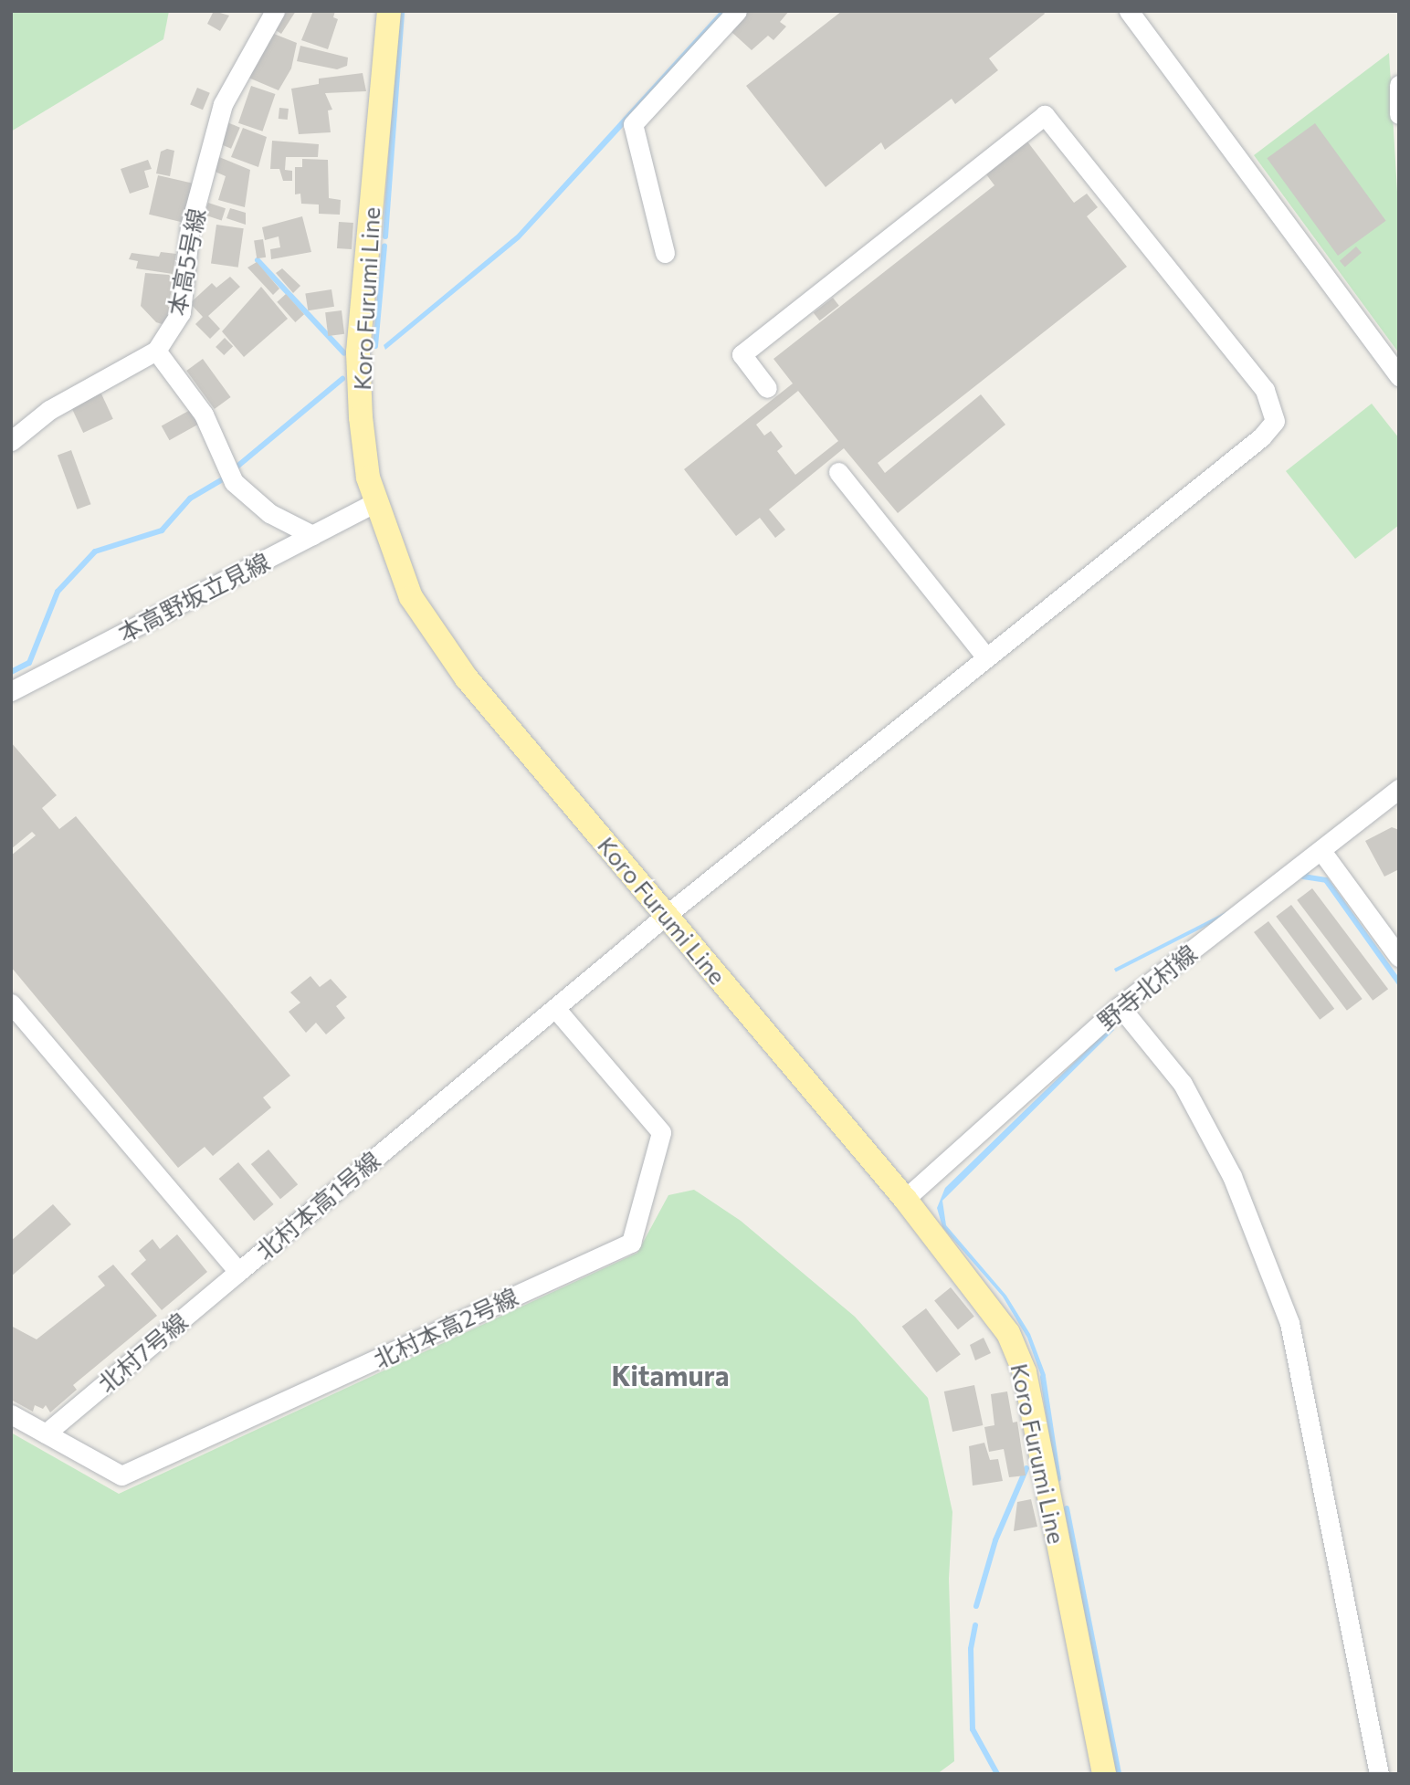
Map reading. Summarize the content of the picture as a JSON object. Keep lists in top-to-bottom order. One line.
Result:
{"streets":{"main road":["Koro Furumi Line"],"street":["本高5号線","本高野坂立見線","野寺北村線","北村本高1号線","北村本高2号線","北村7号線"]},"crossings":[["Koro Furumi Line","本高野坂立見線"],["Koro Furumi Line","野寺北村線"],["Koro Furumi Line","北村本高1号線"],["北村本高1号線","北村本高2号線"],["北村本高1号線","北村7号線"],["北村本高2号線","北村7号線"]],"districts":["Kitamura"]}
